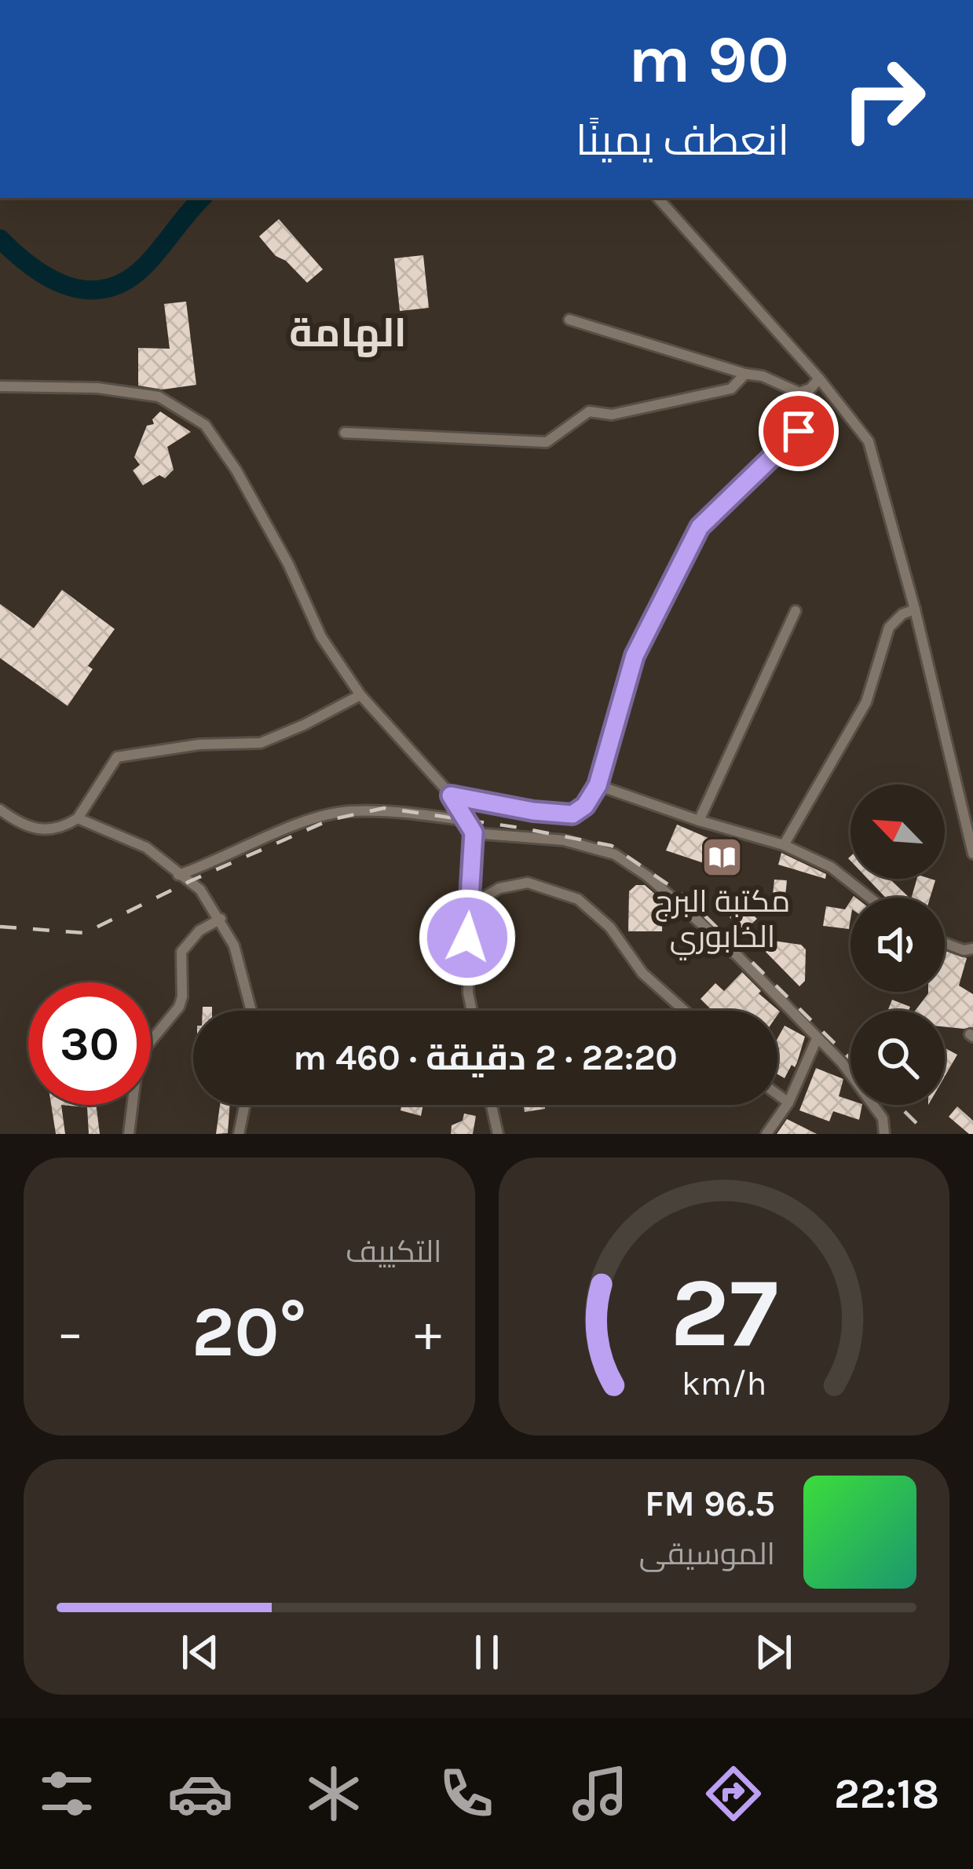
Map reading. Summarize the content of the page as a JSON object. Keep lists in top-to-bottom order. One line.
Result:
{"districts":["الهامة"],"places":{"library":["مكتبة البرج الخابوري"]},"north":"top left","page":{"turn":["90 m","انعطف يمينًا"],"limit":"30","trip":"22:20 · 2 دقيقة · 460 m","tile":"التكييف","heat":["−","20°","+"],"song":["96.5 FM","الموسيقى"],"tabs":"22:18","gauge":["27","km/h"]}}
